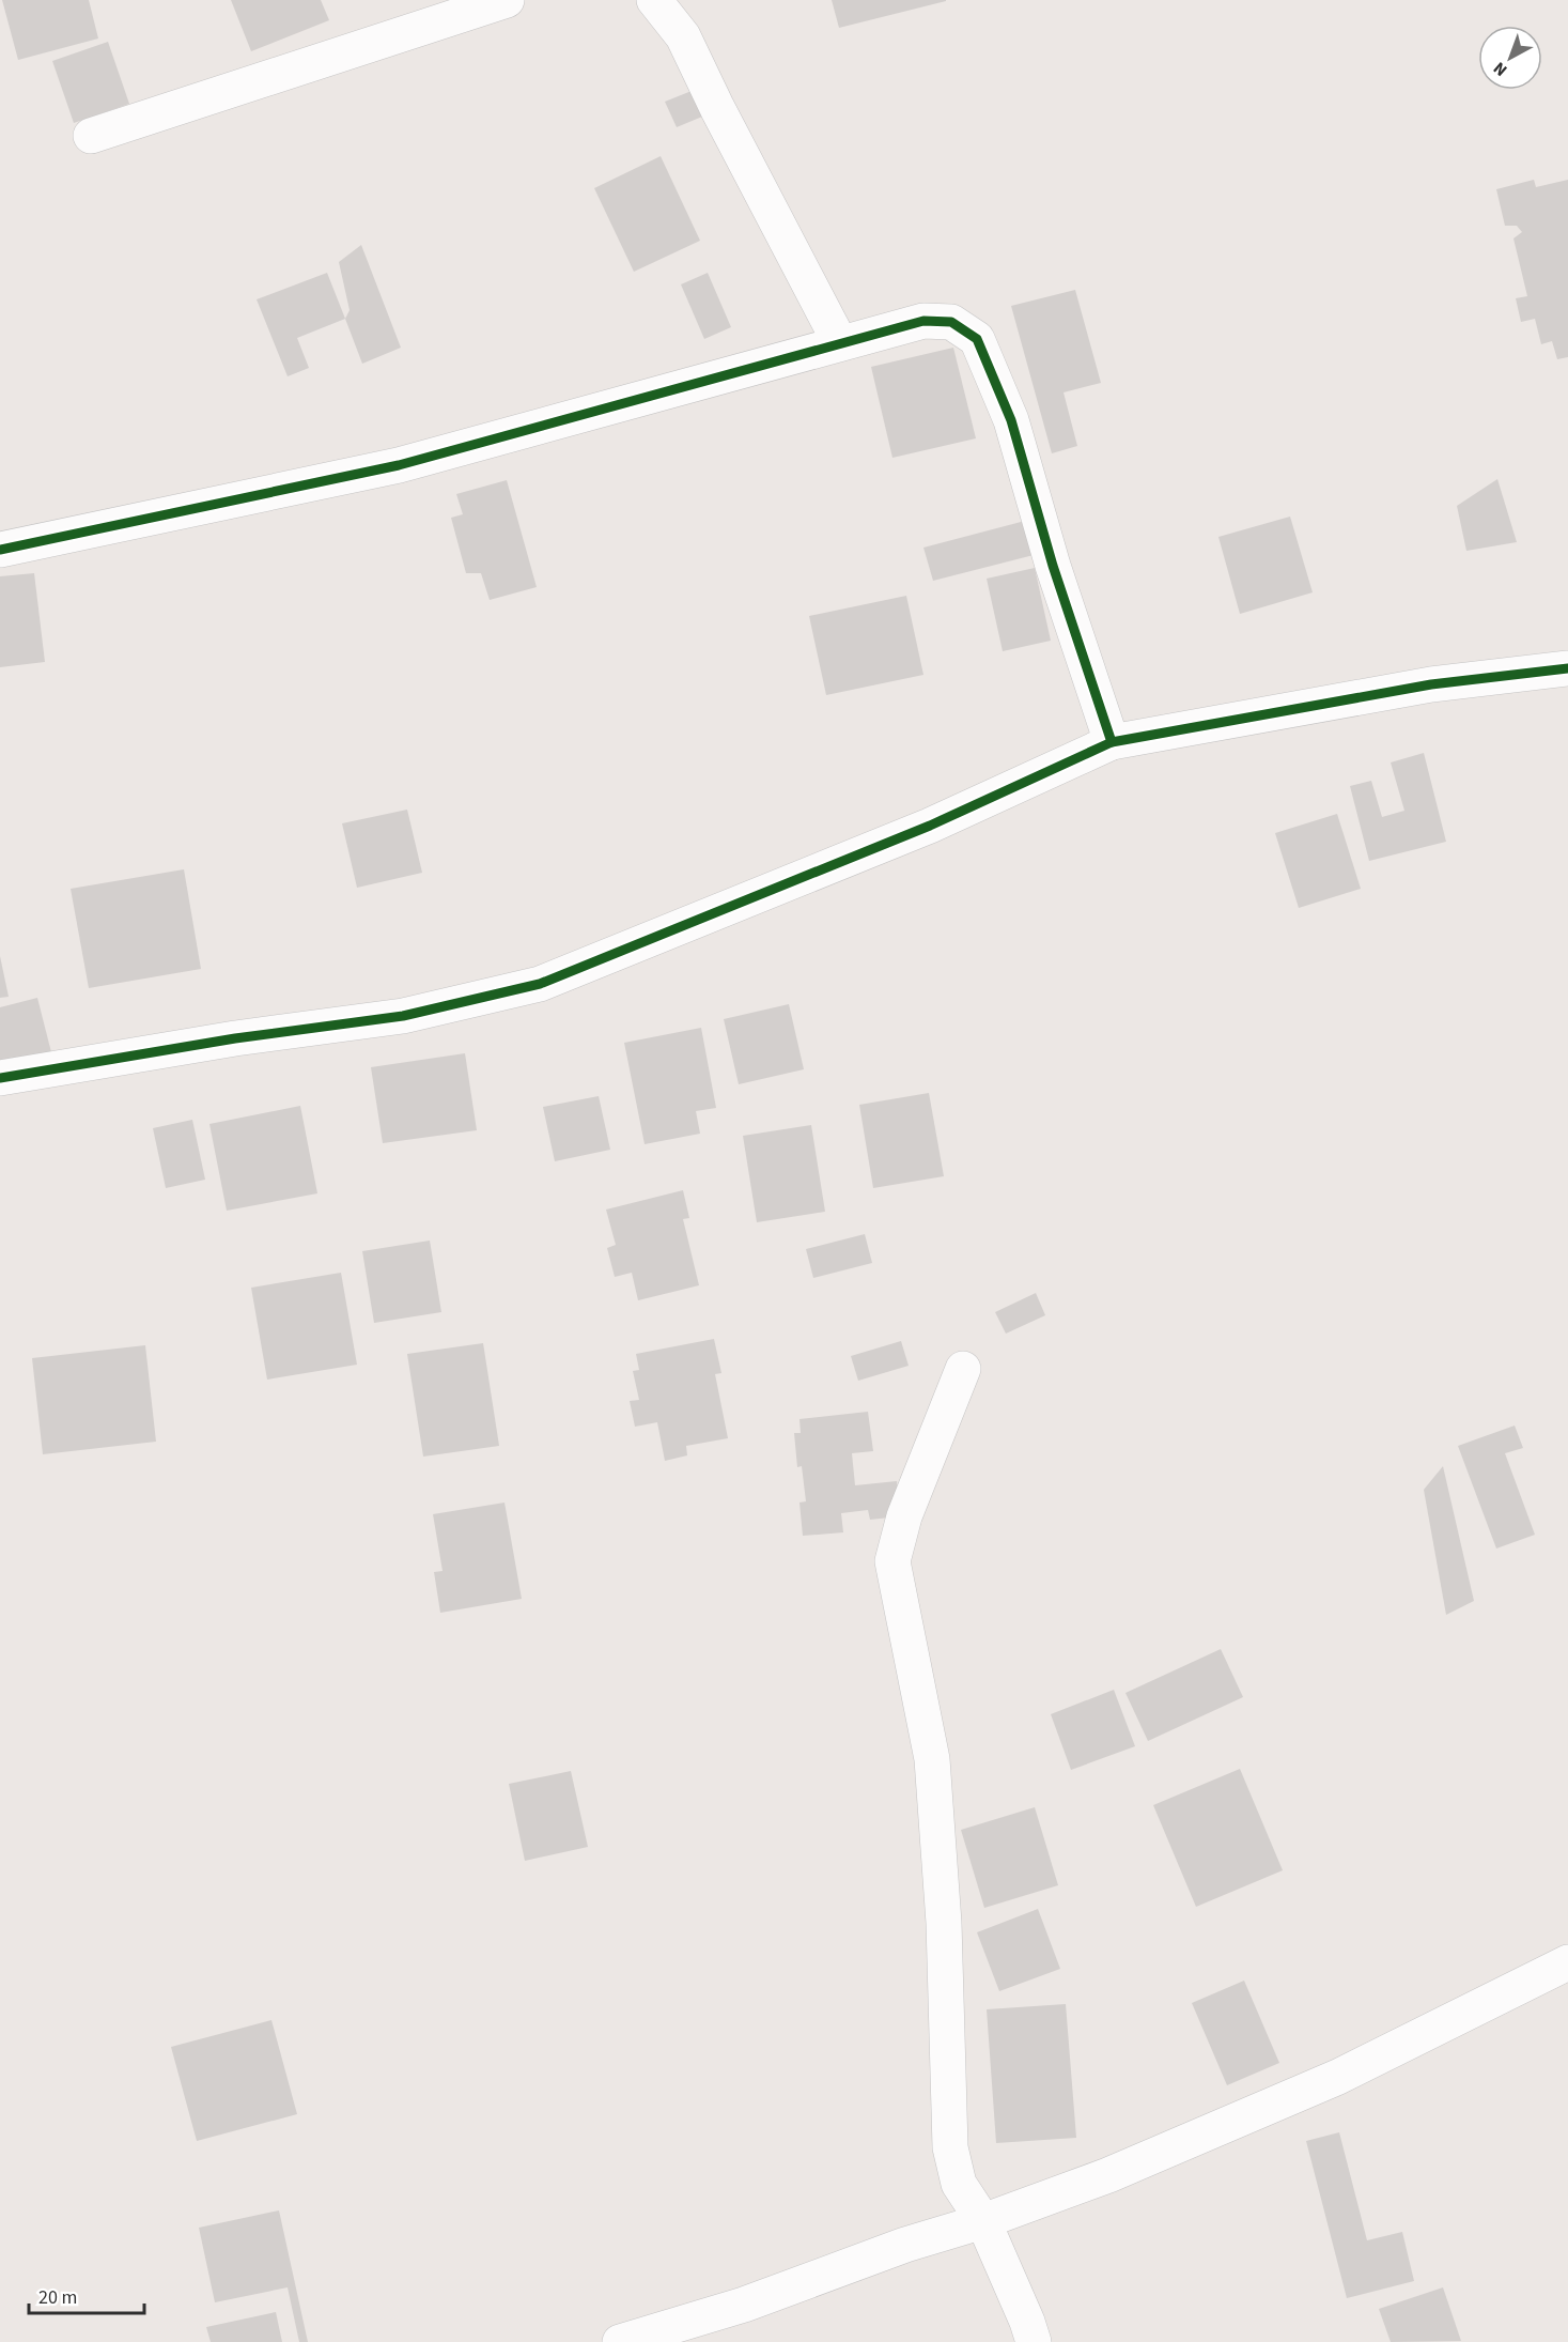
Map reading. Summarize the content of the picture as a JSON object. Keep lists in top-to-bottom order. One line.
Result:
{"scale_bar":"20 m","north":"bottom left"}
